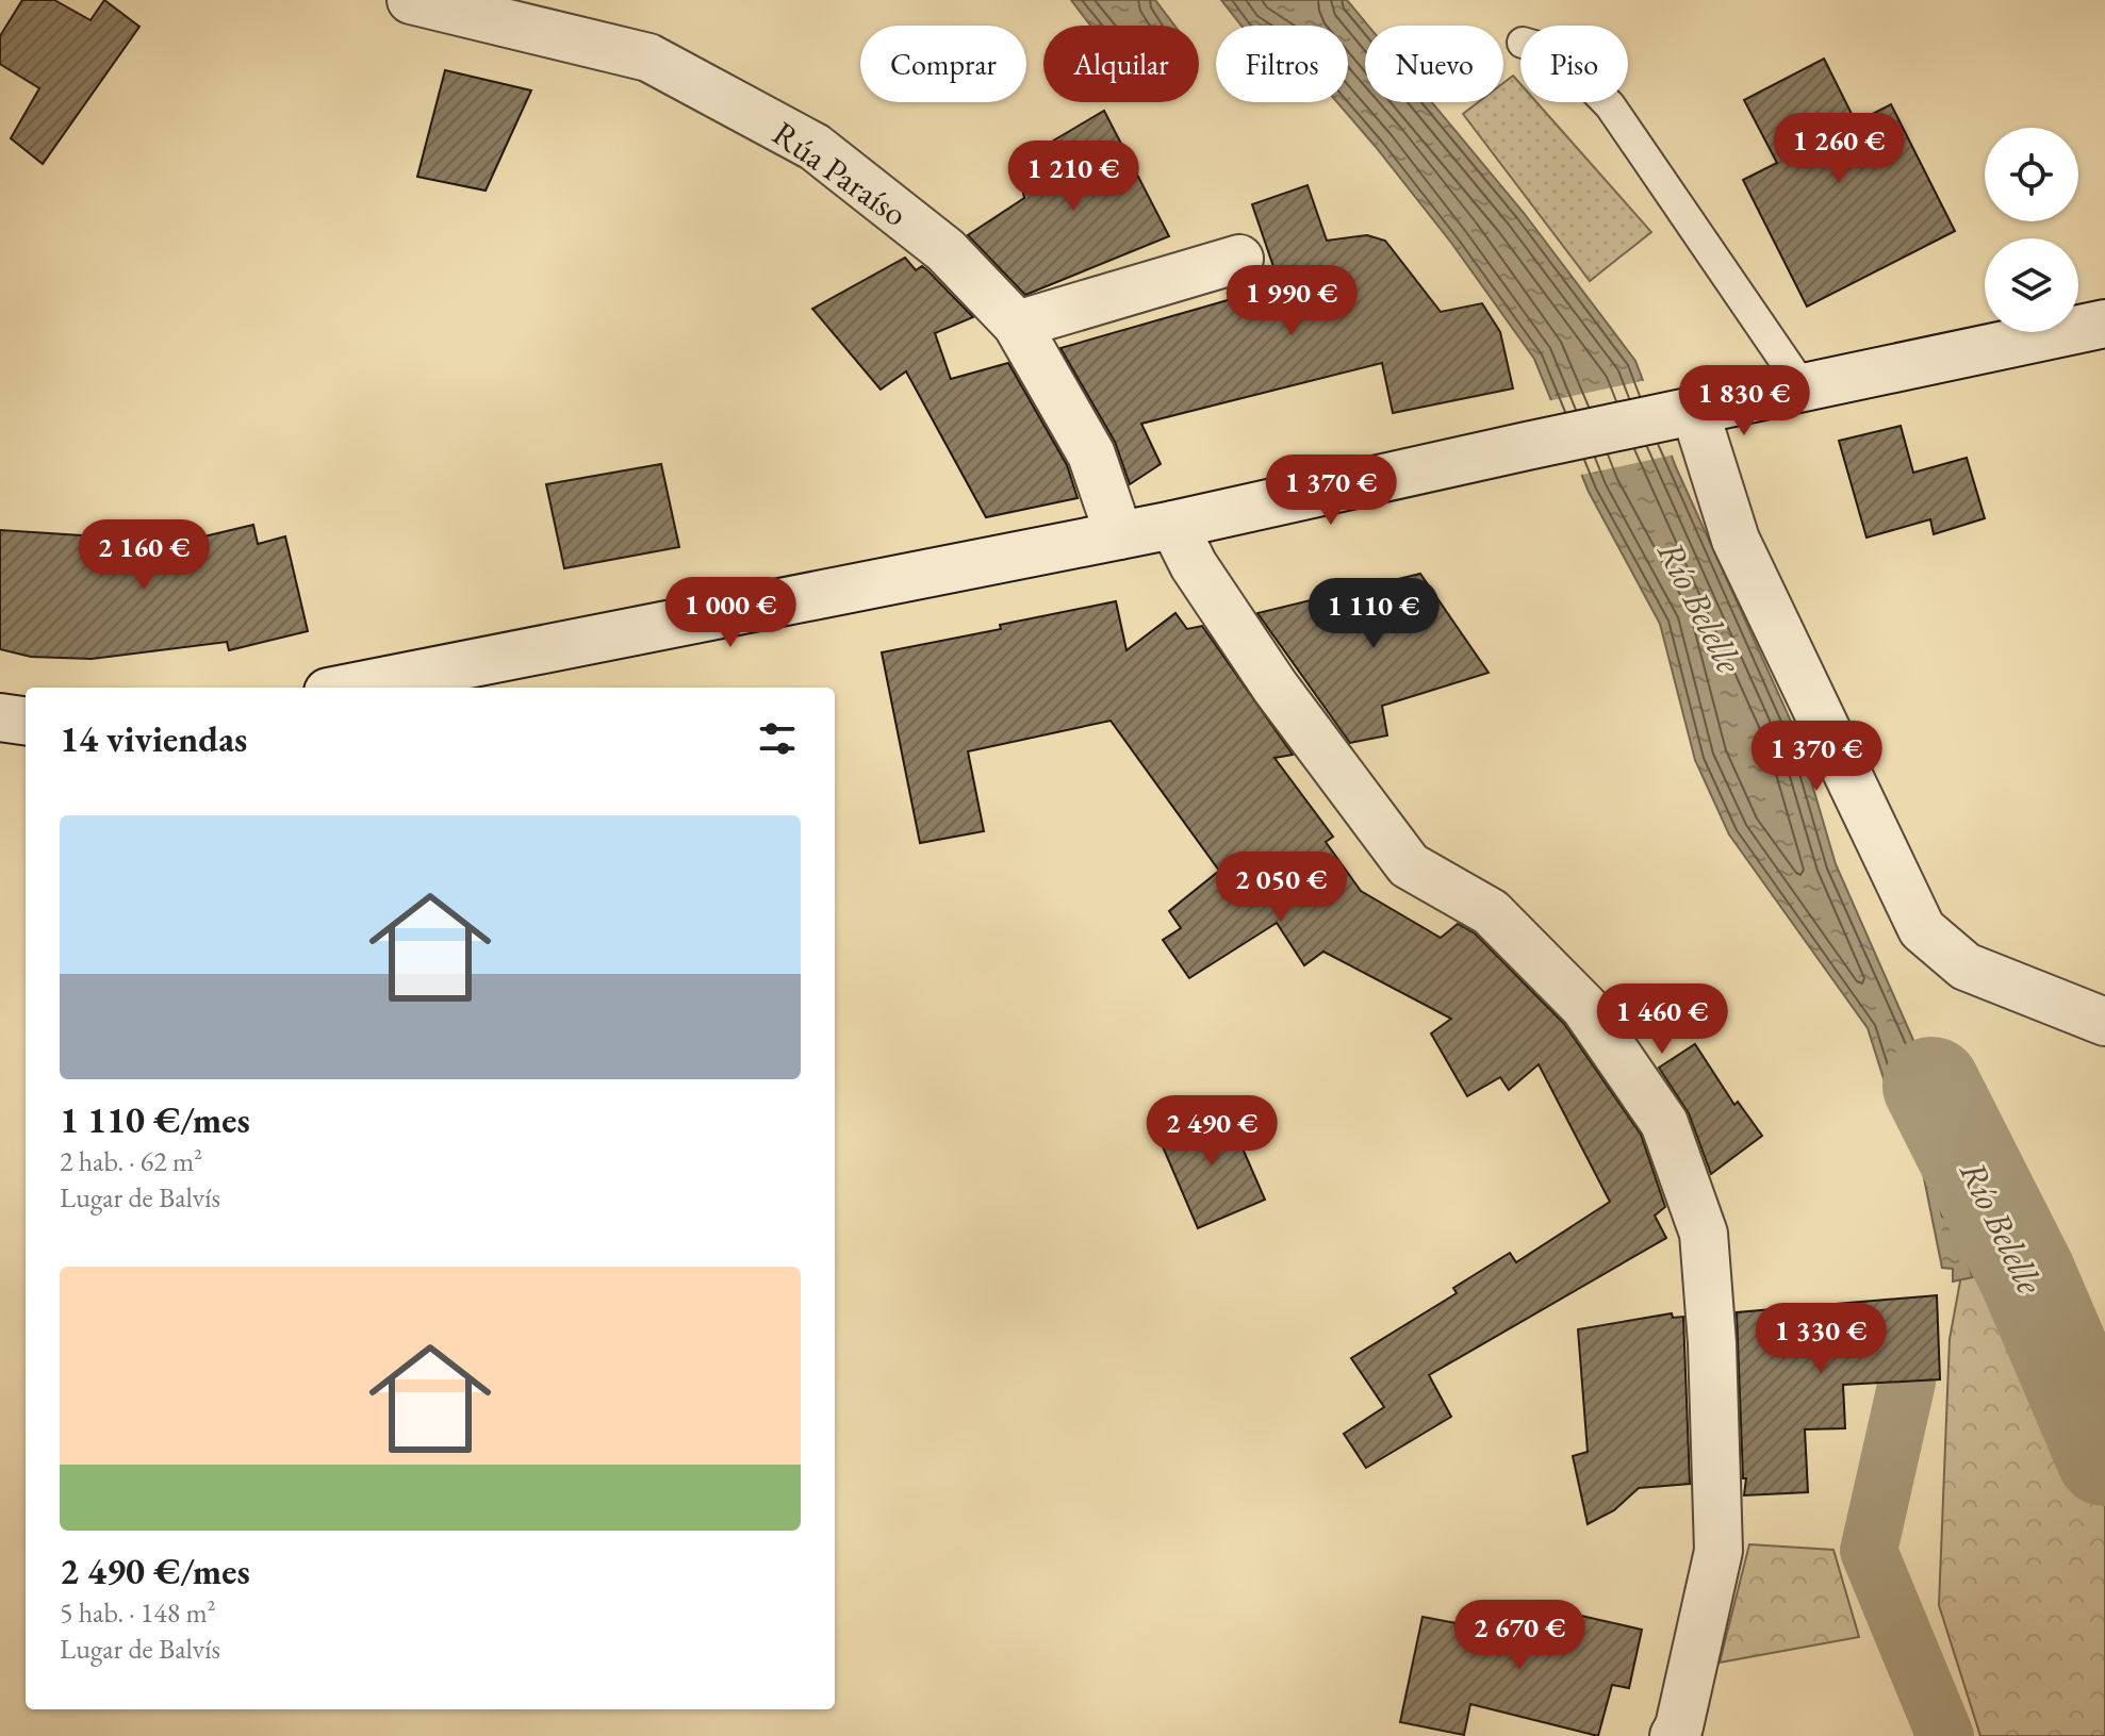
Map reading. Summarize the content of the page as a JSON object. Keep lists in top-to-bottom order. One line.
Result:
{"streets":{"street":["Rúa Paraíso"]},"water":["Río Belelle"],"page":{"chip":["Comprar","Alquilar","Filtros","Nuevo","Piso"],"price":["1 260 €","1 210 €","1 990 €","1 830 €","1 370 €","2 160 €","1 000 €","1 110 €","1 370 €","2 050 €","1 460 €","2 490 €","1 330 €","2 670 €"],"heading":"14 viviendas","list":[{"name":"1 110 €/mes","note":"2 hab. · 62 m² · Lugar de Balvís"},{"name":"2 490 €/mes","note":"5 hab. · 148 m² · Lugar de Balvís"}]}}
